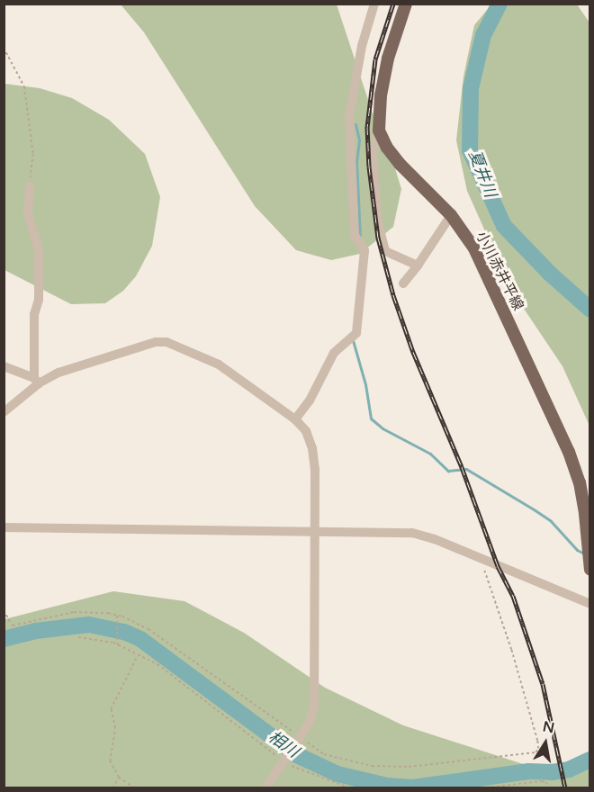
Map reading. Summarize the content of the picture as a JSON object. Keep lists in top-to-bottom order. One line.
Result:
{"streets":{"main road":["小川赤井平線"]},"water":["夏井川","相川"],"north":"top"}
